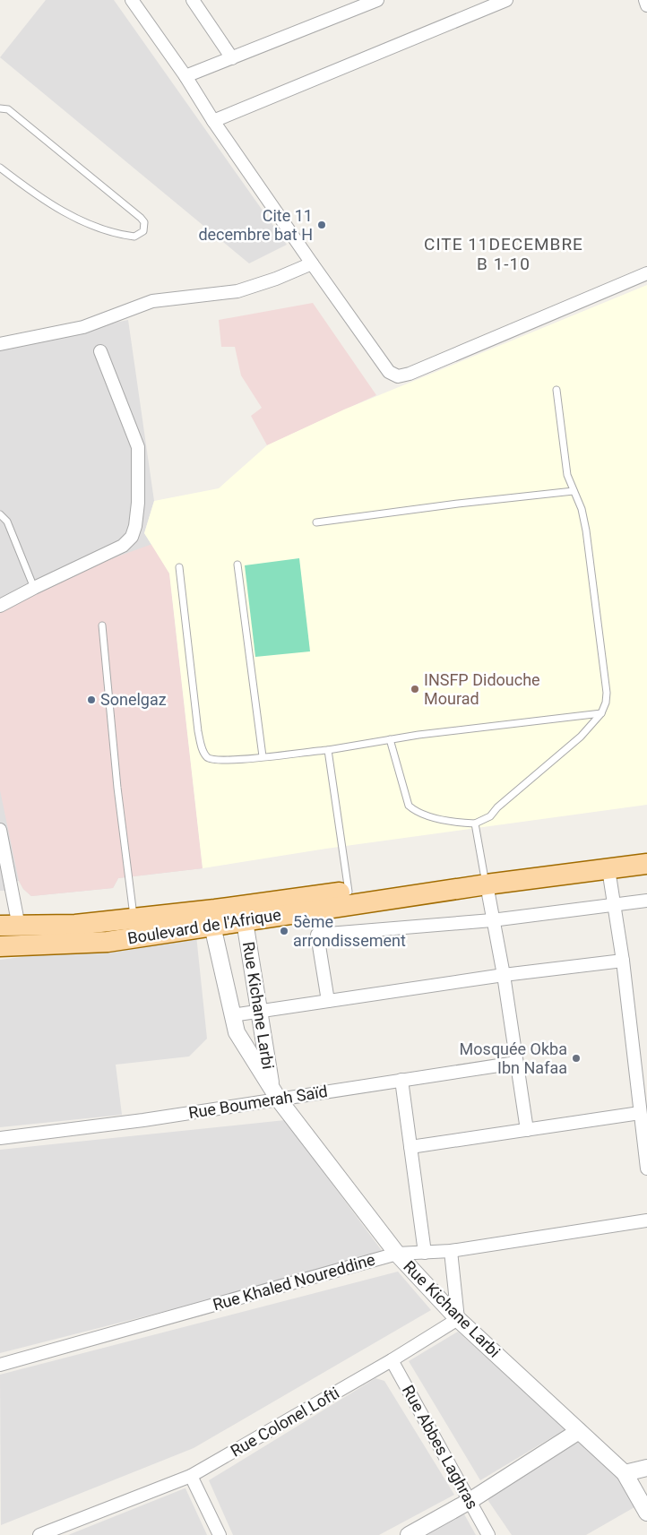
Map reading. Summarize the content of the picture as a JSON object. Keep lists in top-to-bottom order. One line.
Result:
{"streets":{"main road":["Boulevard de l'Afrique"],"street":["Rue Kichane Larbi","Rue Boumerah Saïd","Rue Khaled Noureddine","Rue Colonel Lofti","Rue Abbes Laghras"]},"crossings":[["Boulevard de l'Afrique","Rue Kichane Larbi"],["Rue Kichane Larbi","Rue Boumerah Saïd"],["Rue Kichane Larbi","Rue Khaled Noureddine"],["Rue Kichane Larbi","Rue Colonel Lofti"],["Rue Colonel Lofti","Rue Abbes Laghras"]],"districts":["CITE 11DECEMBRE B 1-10"],"places":["Cite 11 decembre bat H","INSFP Didouche Mourad","Sonelgaz","5ème arrondissement","Mosquée Okba Ibn Nafaa"]}
